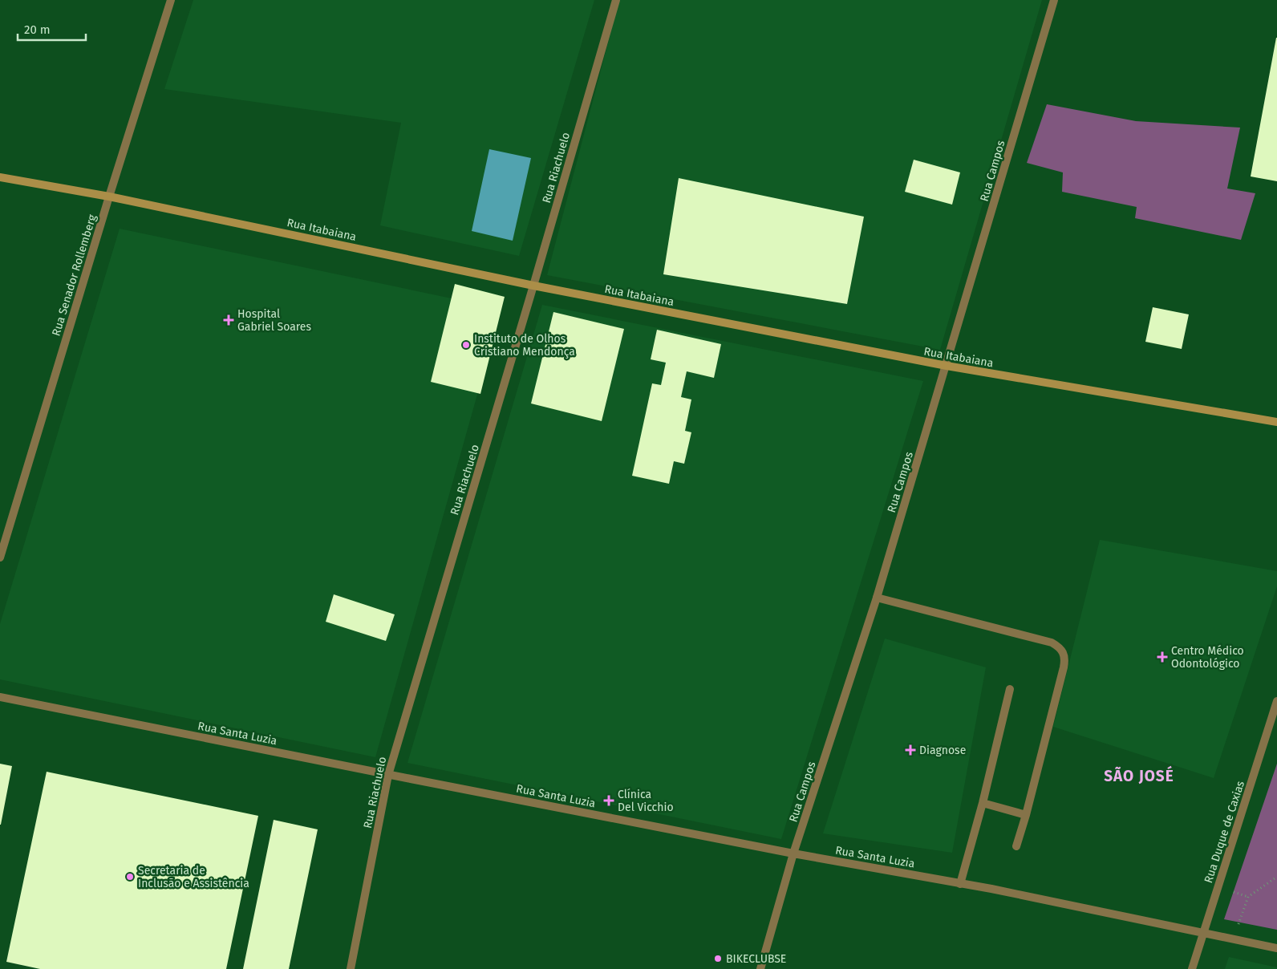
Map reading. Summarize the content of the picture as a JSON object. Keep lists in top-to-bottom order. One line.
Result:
{"streets":{"main road":["Rua Itabaiana"],"street":["Rua Riachuelo","Rua Campos","Rua Senador Rollemberg","Rua Santa Luzia","Rua Duque de Caxias"]},"crossings":[["Rua Riachuelo","Rua Itabaiana"],["Rua Riachuelo","Rua Santa Luzia"],["Rua Campos","Rua Itabaiana"],["Rua Campos","Rua Santa Luzia"],["Rua Itabaiana","Rua Senador Rollemberg"],["Rua Santa Luzia","Rua Duque de Caxias"]],"districts":["SÃO JOSÉ"],"places":{"health":["Hospital Gabriel Soares","Centro Médico Odontológico","Diagnose","Clínica Del Vicchio"],"other":["Instituto de Olhos Cristiano Mendonça","Secretaria de Inclusão e Assistência","BIKECLUBSE"]},"scale_bar":"20 m"}
